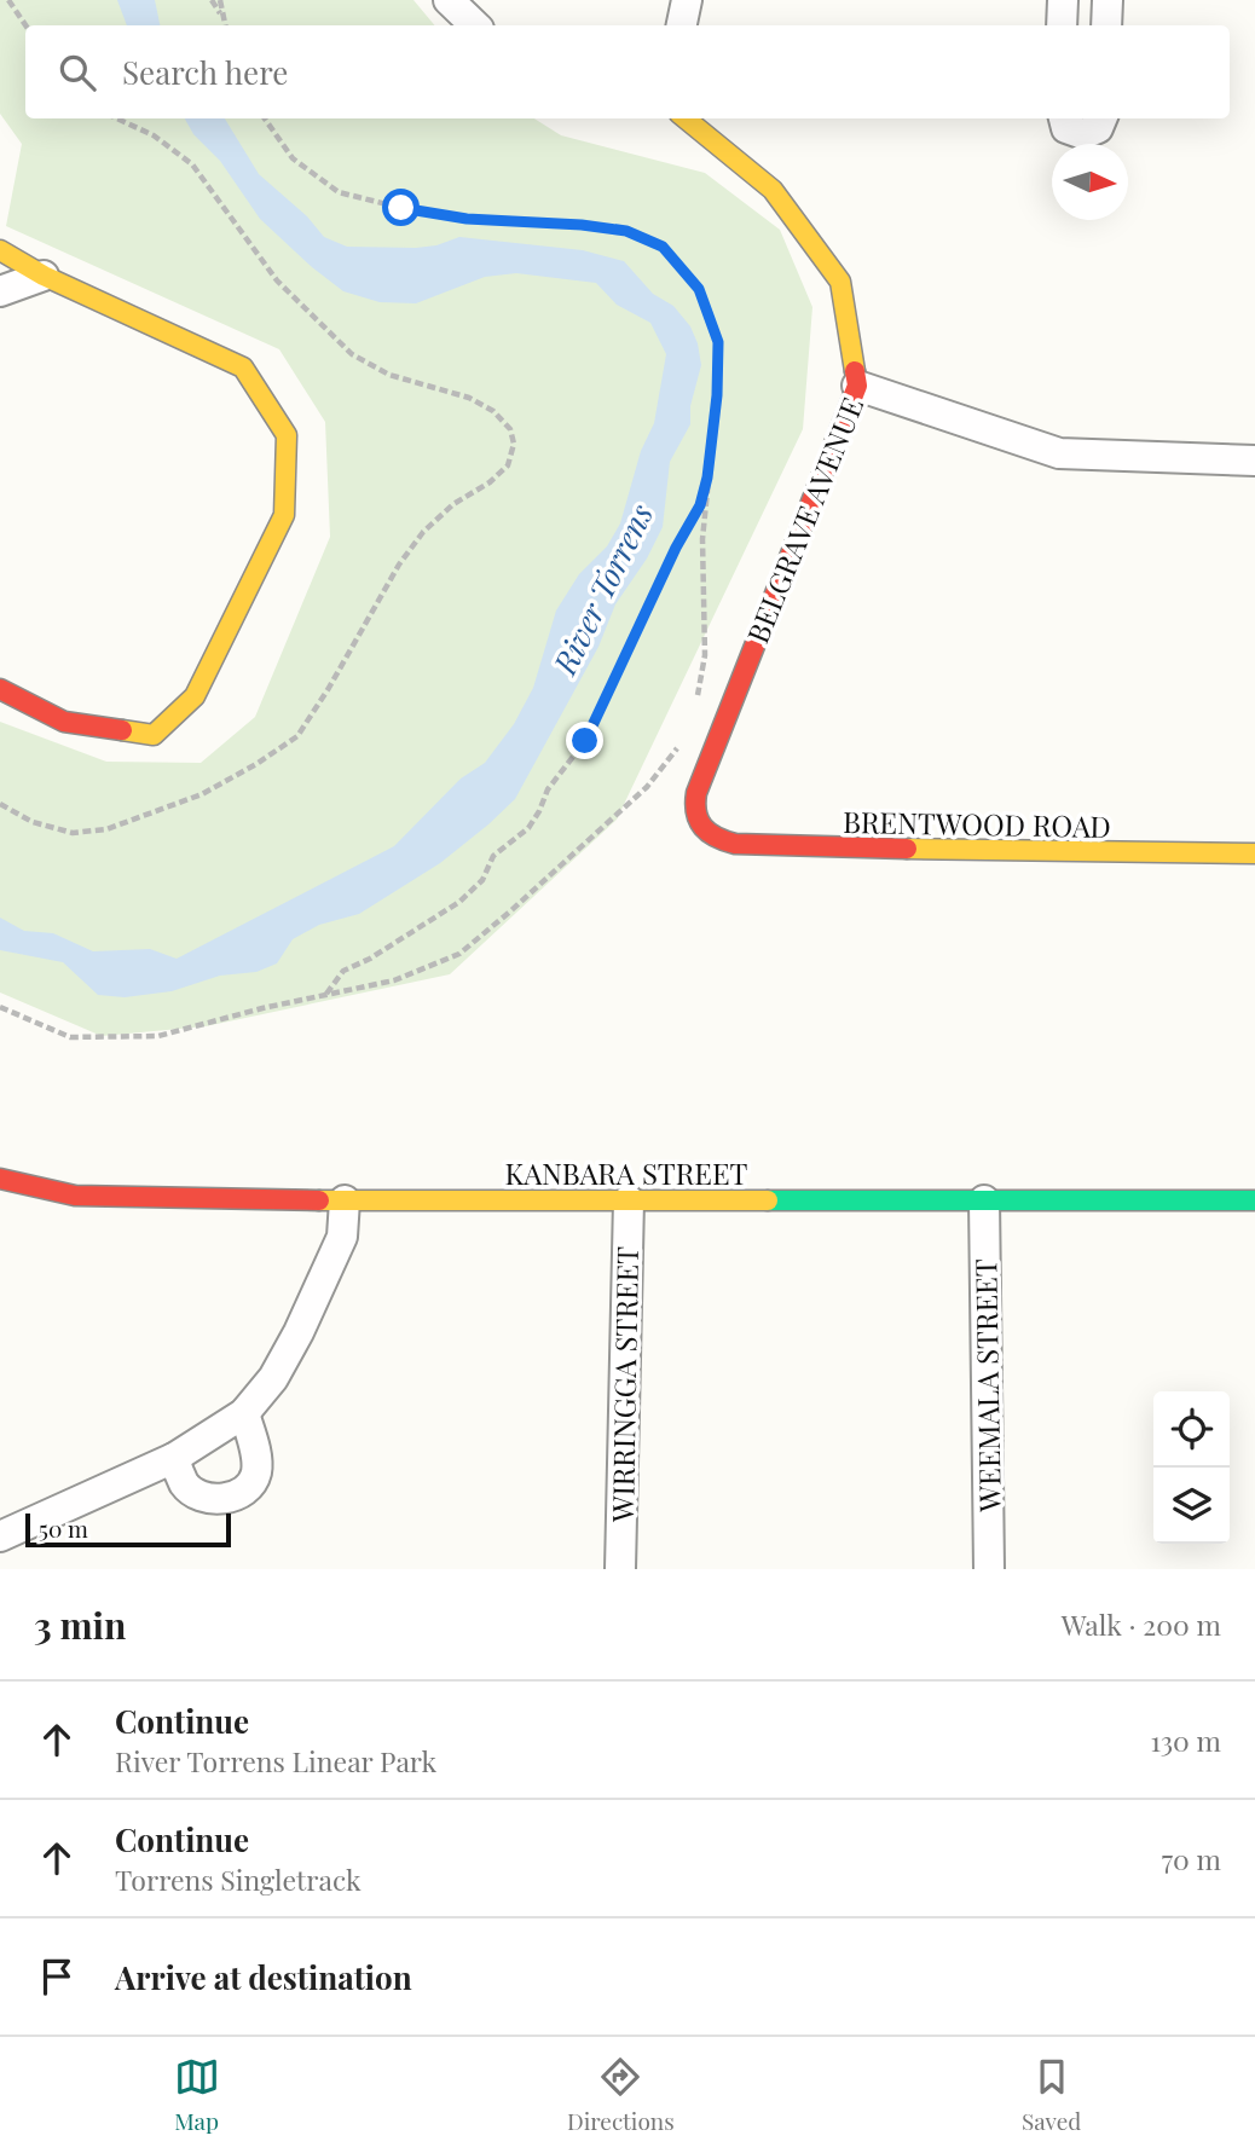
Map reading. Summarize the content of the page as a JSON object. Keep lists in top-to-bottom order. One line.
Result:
{"streets":{"street":["BELGRAVE AVENUE","BRENTWOOD ROAD","KANBARA STREET","WIRRINGGA STREET","WEEMALA STREET"]},"crossings":[["BELGRAVE AVENUE","BRENTWOOD ROAD"],["KANBARA STREET","WIRRINGGA STREET"],["KANBARA STREET","WEEMALA STREET"]],"water":["River Torrens"],"scale_bar":"50 m","north":"right","page":{"search":"Search here","scale":"50 m","heading":["3 min","Walk · 200 m"],"list":[["Continue","River Torrens Linear Park","130 m"],["Continue","Torrens Singletrack","70 m"],"Arrive at destination"],"nav":["Map","Directions","Saved"]}}
